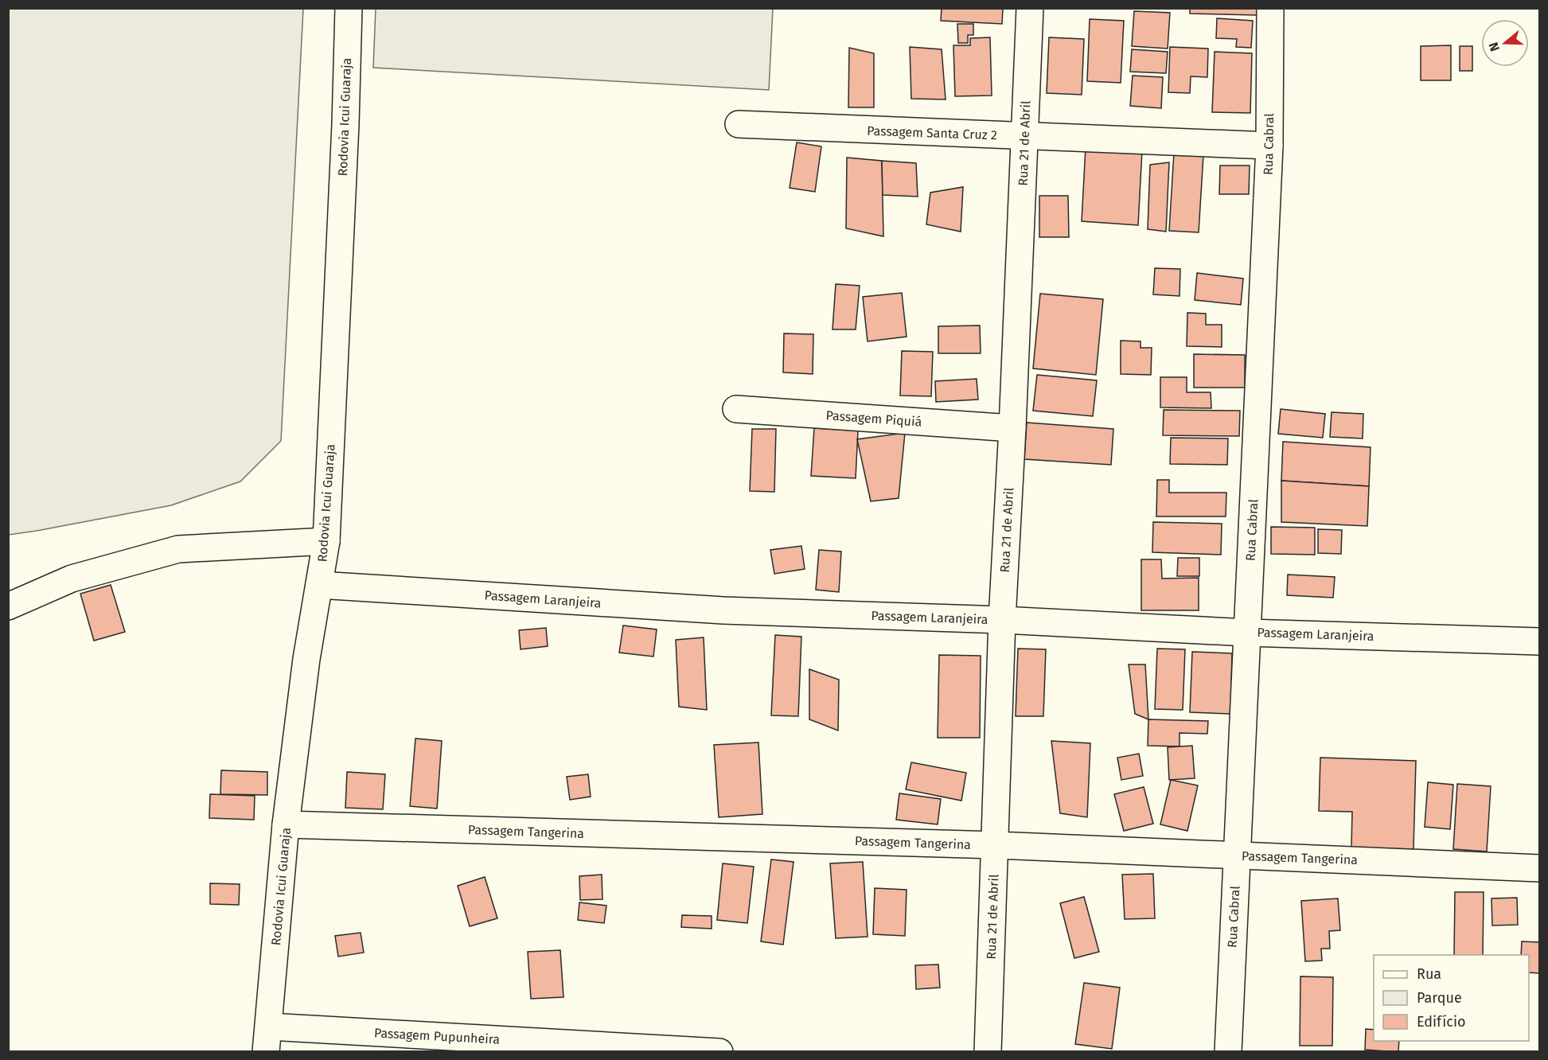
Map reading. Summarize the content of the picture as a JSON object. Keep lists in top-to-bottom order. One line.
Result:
{"streets":{"street":["Rodovia Icui Guaraja","Passagem Santa Cruz 2","Rua 21 de Abril","Rua Cabral","Passagem Piquiá","Passagem Laranjeira","Passagem Tangerina","Passagem Pupunheira"]},"crossings":[["Rodovia Icui Guaraja","Passagem Laranjeira"],["Rodovia Icui Guaraja","Passagem Tangerina"],["Rodovia Icui Guaraja","Passagem Pupunheira"],["Passagem Santa Cruz 2","Rua 21 de Abril"],["Passagem Santa Cruz 2","Rua Cabral"],["Rua 21 de Abril","Passagem Piquiá"],["Rua 21 de Abril","Passagem Laranjeira"],["Rua 21 de Abril","Passagem Tangerina"],["Rua Cabral","Passagem Laranjeira"],["Rua Cabral","Passagem Tangerina"]],"legend":["Rua","Parque","Edifício"],"north":"left"}
